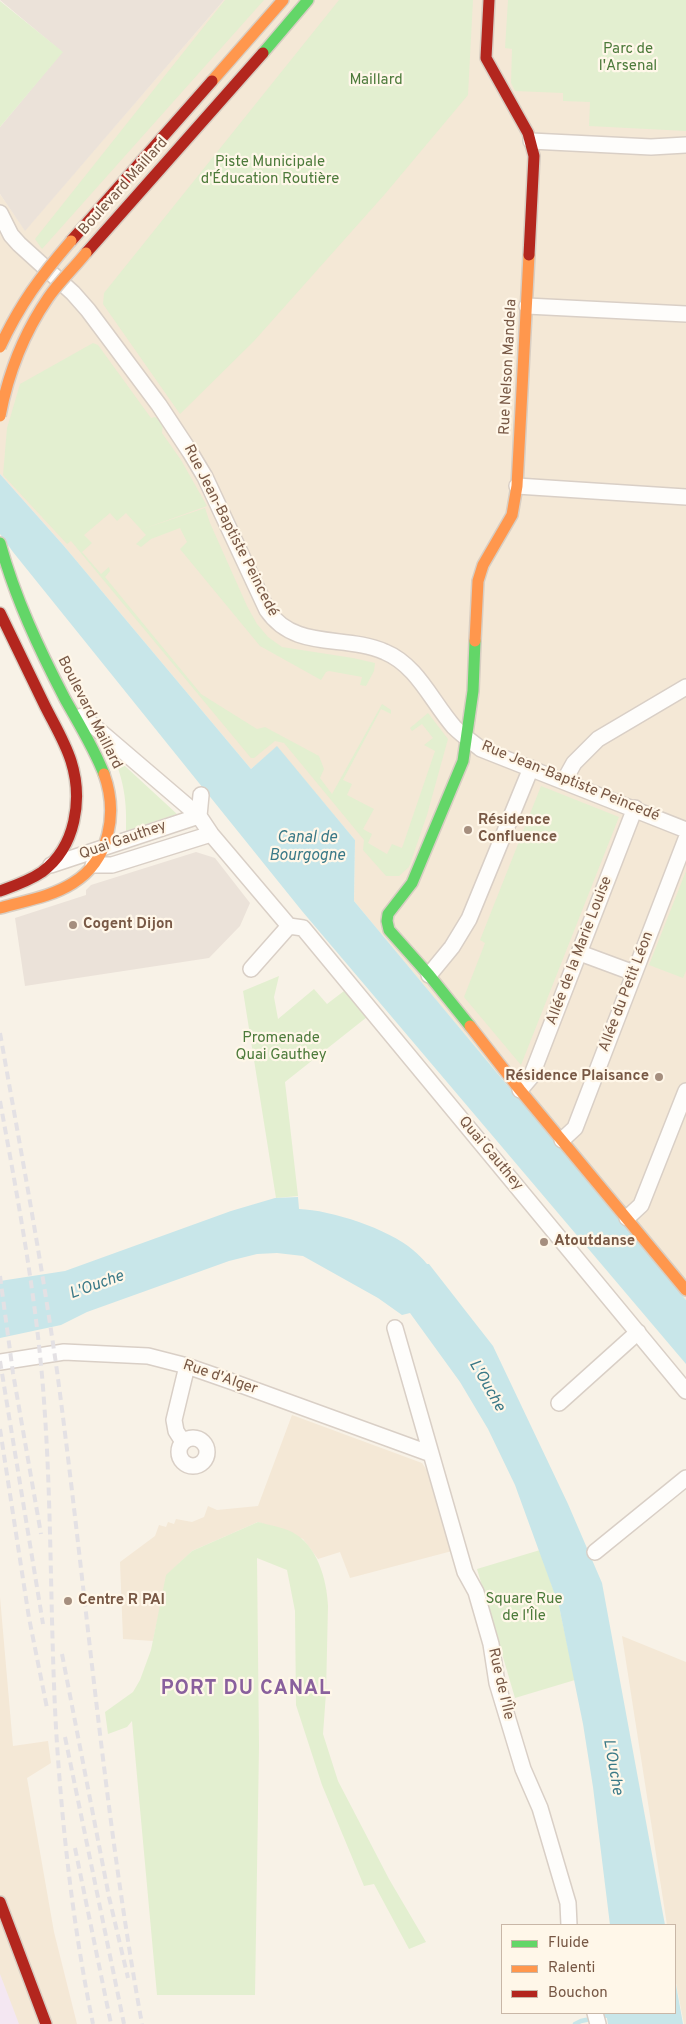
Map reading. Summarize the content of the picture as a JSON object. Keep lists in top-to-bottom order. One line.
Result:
{"streets":{"main road":["Boulevard Maillard","Rue Nelson Mandela"],"street":["Rue Jean-Baptiste Peincedé","Quai Gauthey","Allée de la Marie Louise","Allée du Petit Léon","Rue d'Alger","Rue de l'Île"]},"crossings":[["Boulevard Maillard","Quai Gauthey"],["Rue Nelson Mandela","Rue Jean-Baptiste Peincedé"],["Rue Nelson Mandela","Allée de la Marie Louise"],["Rue Nelson Mandela","Allée du Petit Léon"],["Rue Jean-Baptiste Peincedé","Allée de la Marie Louise"],["Rue d'Alger","Rue de l'Île"]],"districts":["PORT DU CANAL"],"water":["Canal de Bourgogne","L'Ouche"],"parks":["Parc de l'Arsenal","Maillard","Piste Municipale d'Éducation Routière","Promenade Quai Gauthey","Square Rue de l'Île"],"places":["Résidence Confluence","Cogent Dijon","Résidence Plaisance","Atoutdanse","Centre R PAI"],"legend":["Fluide","Ralenti","Bouchon"]}
